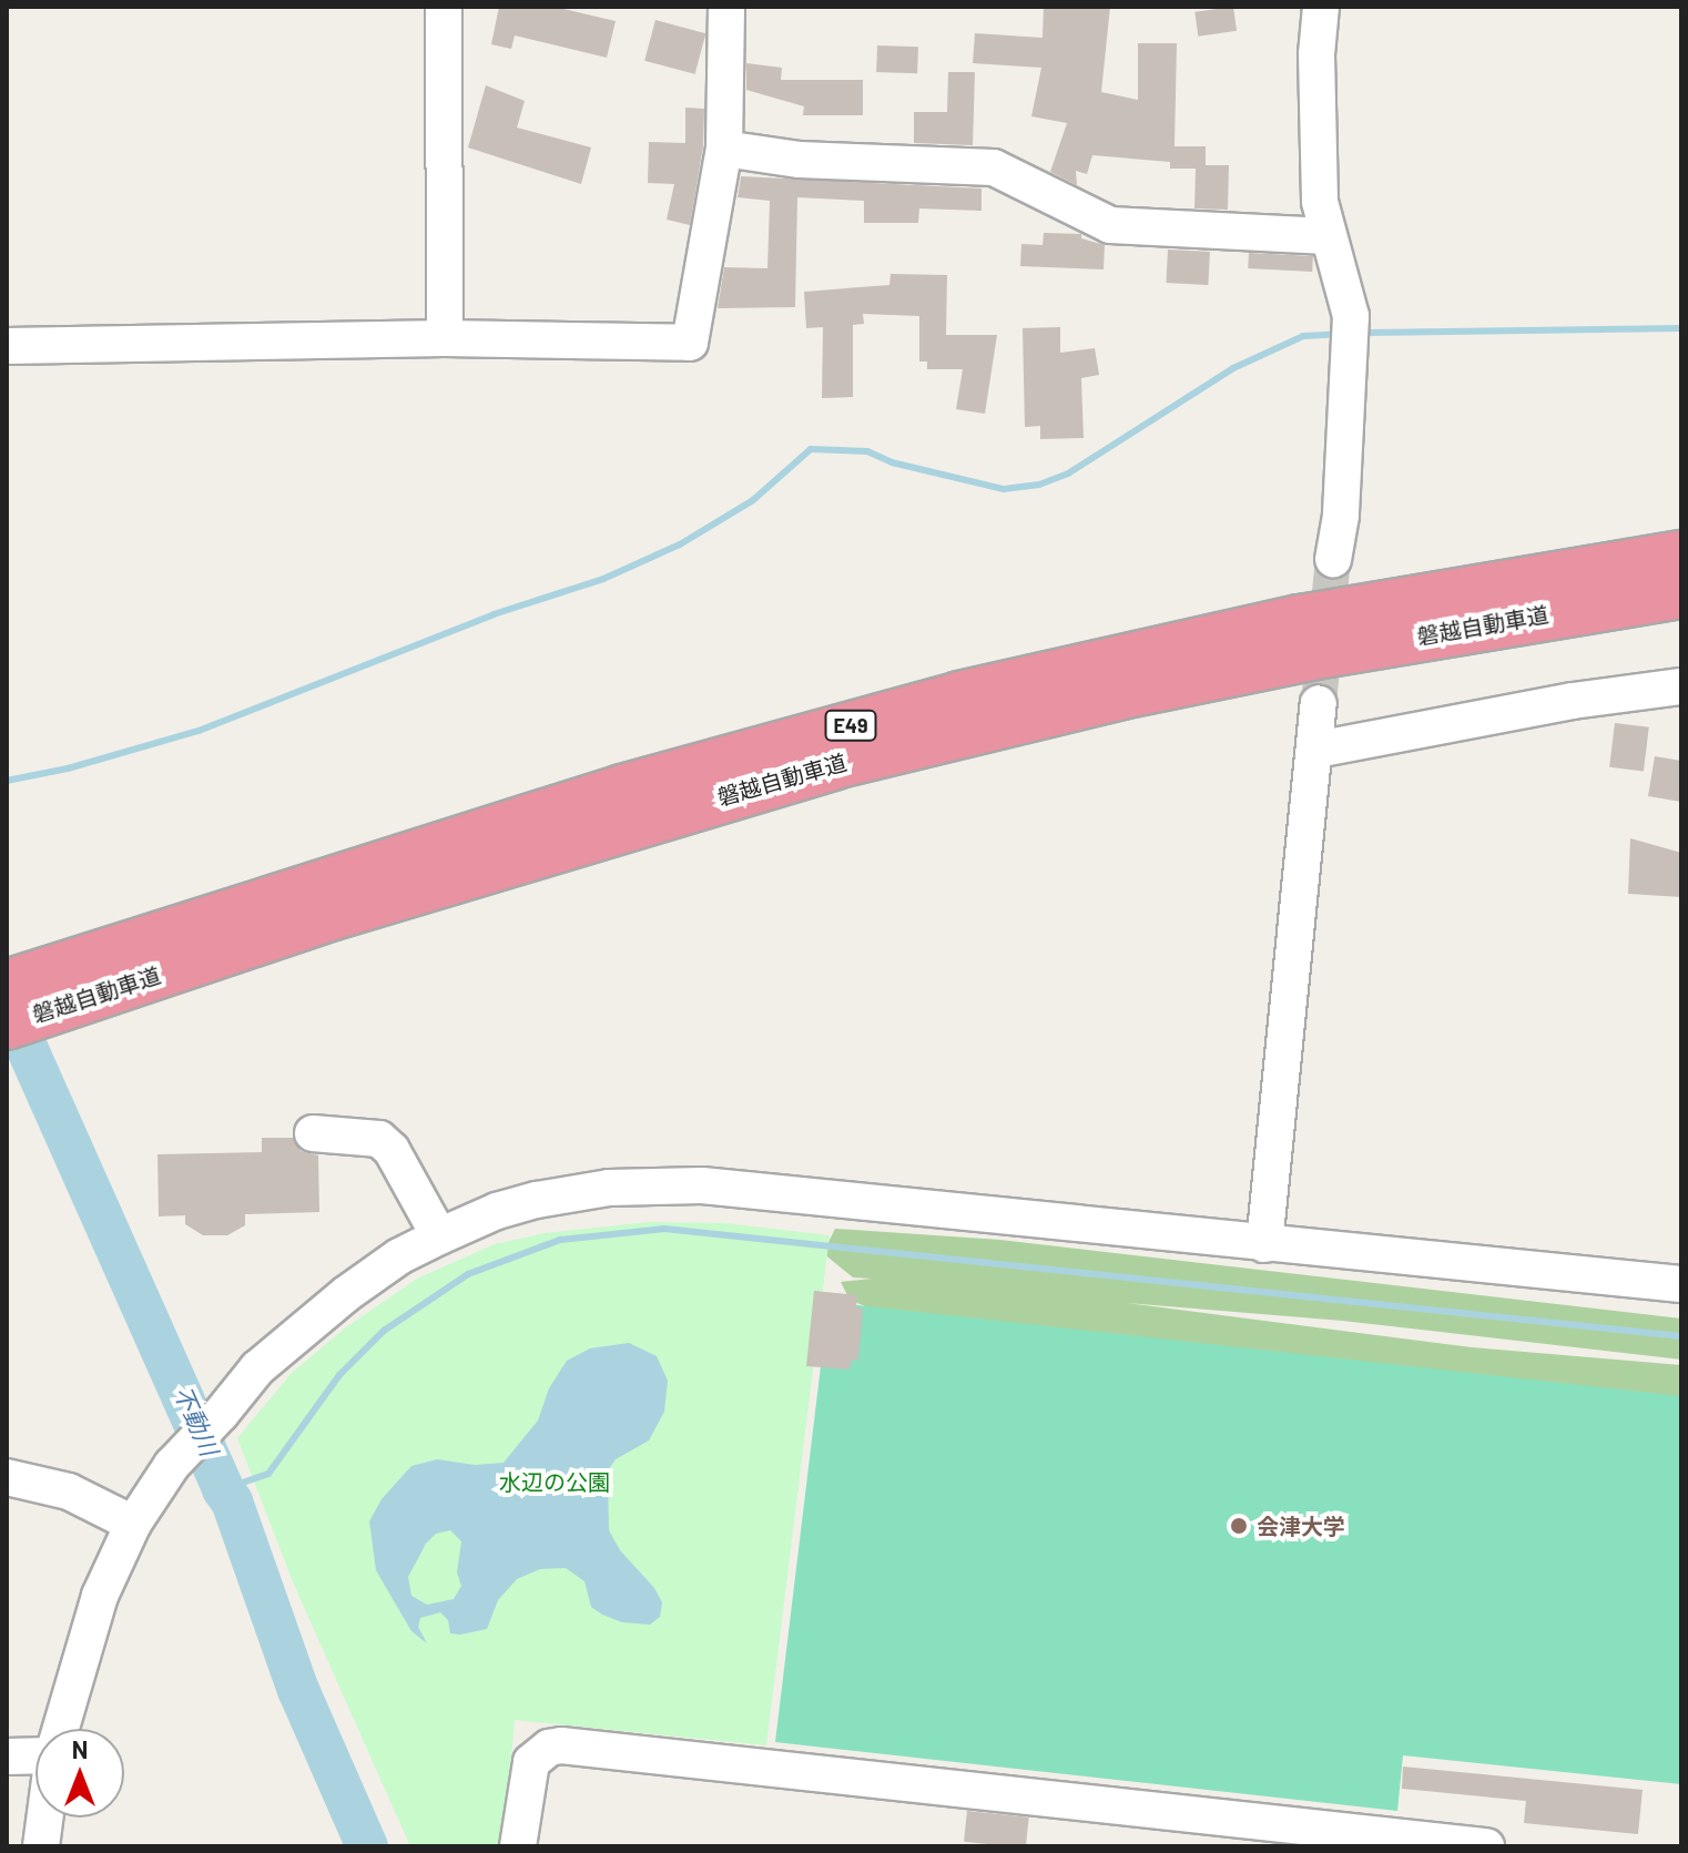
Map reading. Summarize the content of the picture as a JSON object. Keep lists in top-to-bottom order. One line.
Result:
{"streets":{"highway":["磐越自動車道","E49"]},"water":["不動川"],"parks":["水辺の公園"],"places":["会津大学"],"north":"top"}
